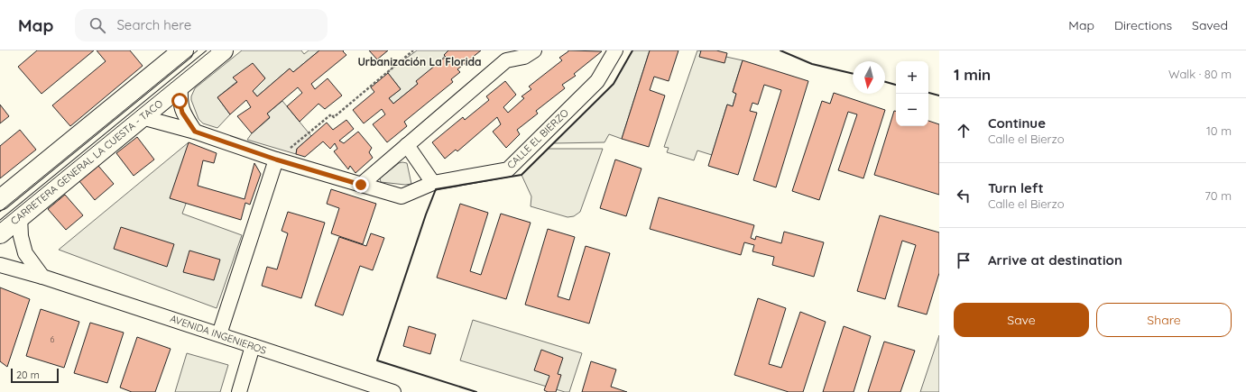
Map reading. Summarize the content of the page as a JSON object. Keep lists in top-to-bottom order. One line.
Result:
{"streets":{"main road":["CARRETERA GENERAL LA CUESTA - TACO"],"street":["CALLE EL BIERZO","AVENIDA INGENIEROS"]},"crossings":[["CALLE EL BIERZO","CARRETERA GENERAL LA CUESTA - TACO"]],"districts":["Urbanización La Florida"],"house_numbers":["6"],"scale_bar":"20 m","north":"bottom","page":{"header":"Map","search":"Search here","nav":["Map","Directions","Saved"],"heading":["1 min","Walk · 80 m"],"map_buttons":["+","−"],"list":[["Continue","Calle el Bierzo","10 m"],["Turn left","Calle el Bierzo","70 m"],"Arrive at destination"],"buttons":["Save","Share"],"scale":"20 m"}}
